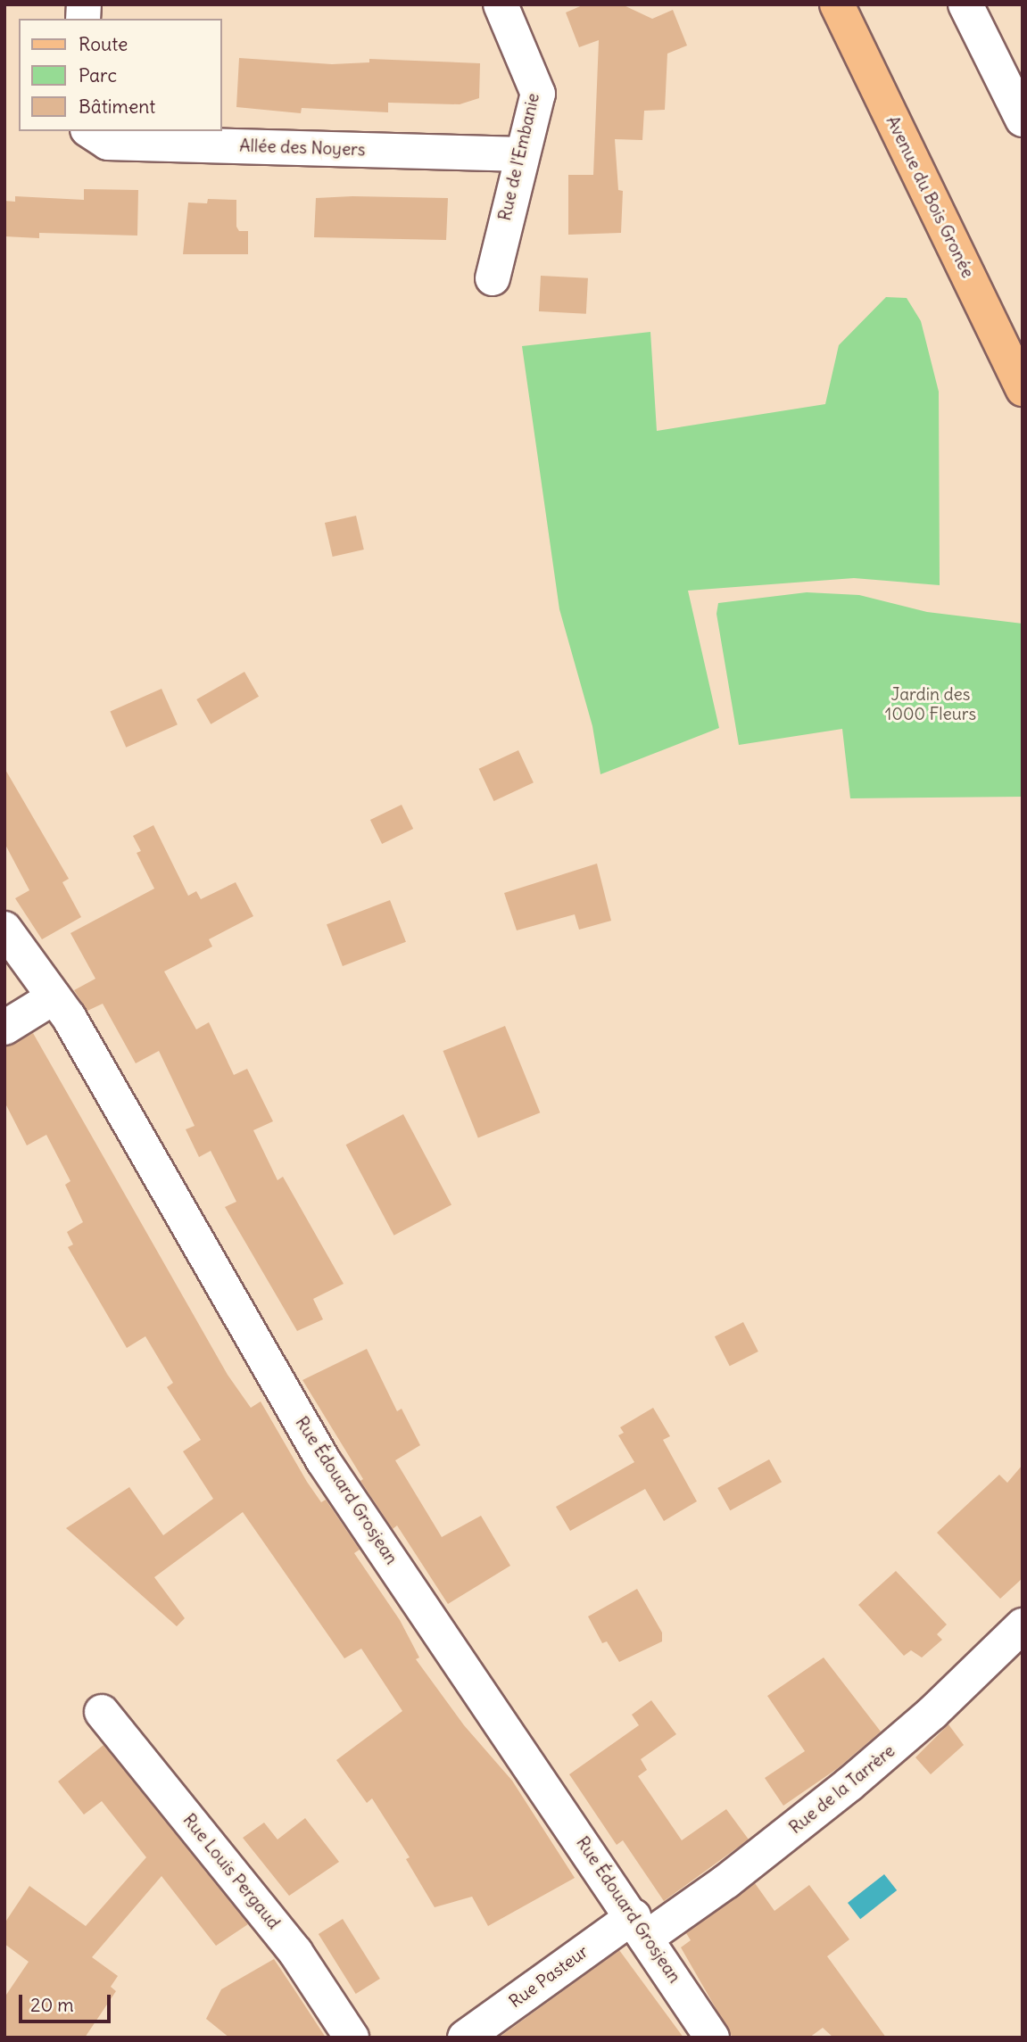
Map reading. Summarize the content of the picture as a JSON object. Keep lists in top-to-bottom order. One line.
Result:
{"streets":{"main road":["Avenue du Bois Gronée"],"street":["Allée des Noyers","Rue de l'Embanie","Rue Édouard Grosjean","Rue de la Tarrère","Rue Louis Pergaud","Rue Pasteur"]},"crossings":[["Allée des Noyers","Rue de l'Embanie"],["Rue Édouard Grosjean","Rue de la Tarrère"],["Rue Édouard Grosjean","Rue Pasteur"],["Rue de la Tarrère","Rue Pasteur"]],"parks":["Jardin des 1000 Fleurs"],"legend":["Route","Parc","Bâtiment"],"scale_bar":"20 m"}
